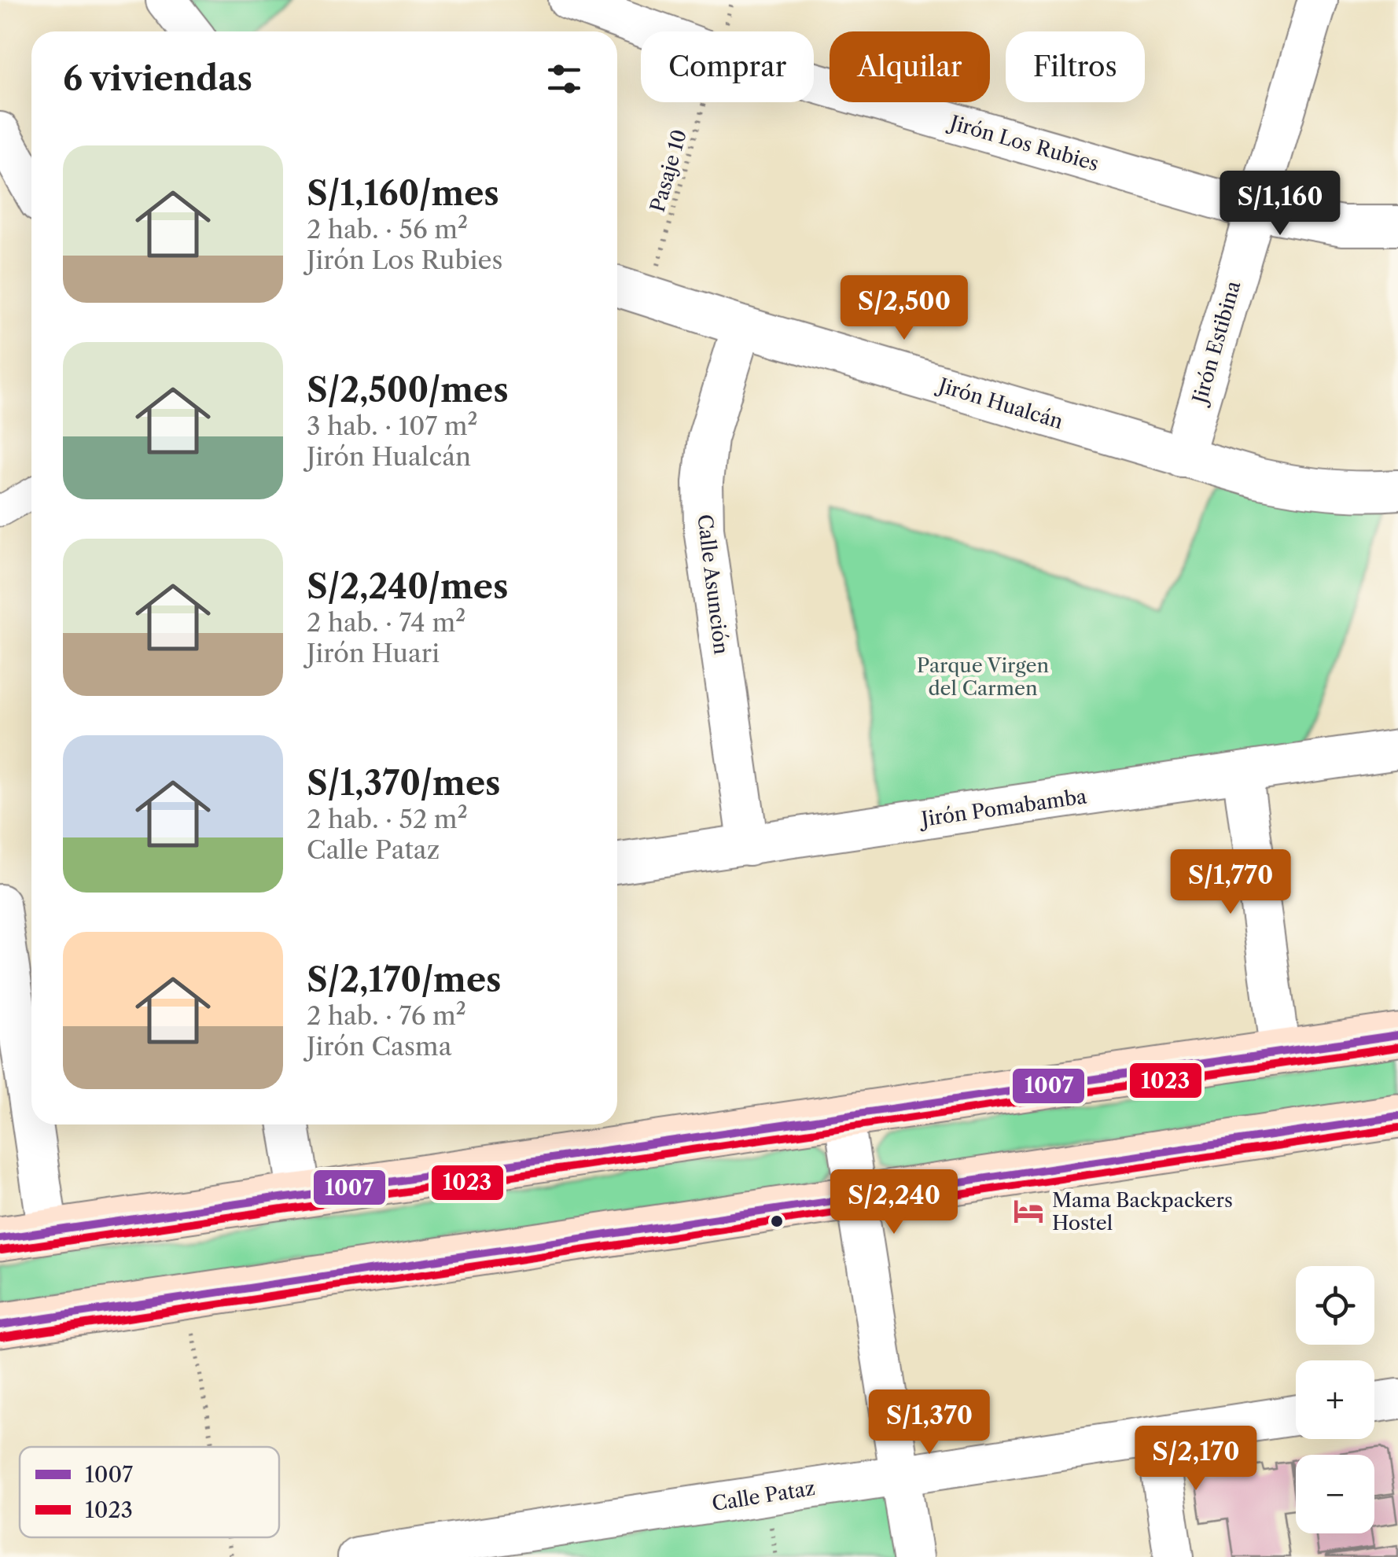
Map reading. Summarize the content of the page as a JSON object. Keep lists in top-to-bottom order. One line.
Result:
{"streets":{"street":["Jirón Los Rubies","Jirón Estibina","Jirón Hualcán","Calle Asunción","Jirón Pomabamba","Calle Pataz"],"path":["Pasaje 10"]},"crossings":[["Jirón Los Rubies","Jirón Estibina"],["Pasaje 10","Jirón Hualcán"],["Jirón Estibina","Jirón Hualcán"],["Jirón Hualcán","Calle Asunción"],["Calle Asunción","Jirón Pomabamba"]],"parks":["Parque Virgen del Carmen"],"places":{"hotel":["Mama Backpackers Hostel"]},"lines":["transit line 1007","transit line 1023"],"legend":["1007","1023"],"page":{"chip":["Comprar","Alquilar","Filtros"],"heading":"6 viviendas","list":[{"name":"S/1,160/mes","note":"2 hab. · 56 m² · Jirón Los Rubies"},{"name":"S/2,500/mes","note":"3 hab. · 107 m² · Jirón Hualcán"},{"name":"S/2,240/mes","note":"2 hab. · 74 m² · Jirón Huari"},{"name":"S/1,370/mes","note":"2 hab. · 52 m² · Calle Pataz"},{"name":"S/2,170/mes","note":"2 hab. · 76 m² · Jirón Casma"}],"price":["S/1,160","S/2,500","S/1,770","S/2,240","S/1,370","S/2,170"],"map_buttons":["+","−"]}}
